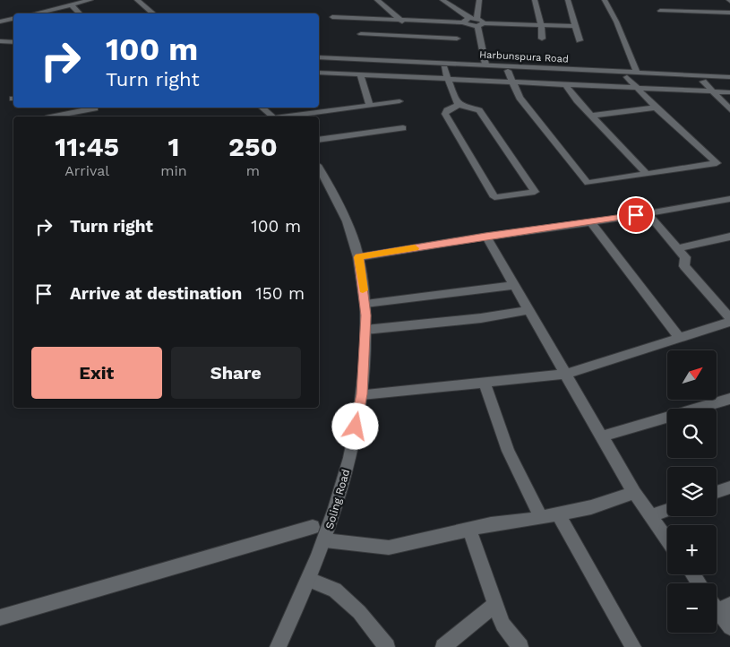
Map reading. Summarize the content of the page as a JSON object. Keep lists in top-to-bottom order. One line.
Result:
{"streets":{"street":["Harbunspura Road","Soling Road"]},"north":"top right","page":{"turn":["100 m","Turn right"],"eta":["11:45","Arrival","1","min","250","m"],"list":[{"name":"Turn right","value":"100 m"},{"name":"Arrive at destination","value":"150 m"}],"buttons":["Exit","Share"],"map_buttons":["+","−"]}}
